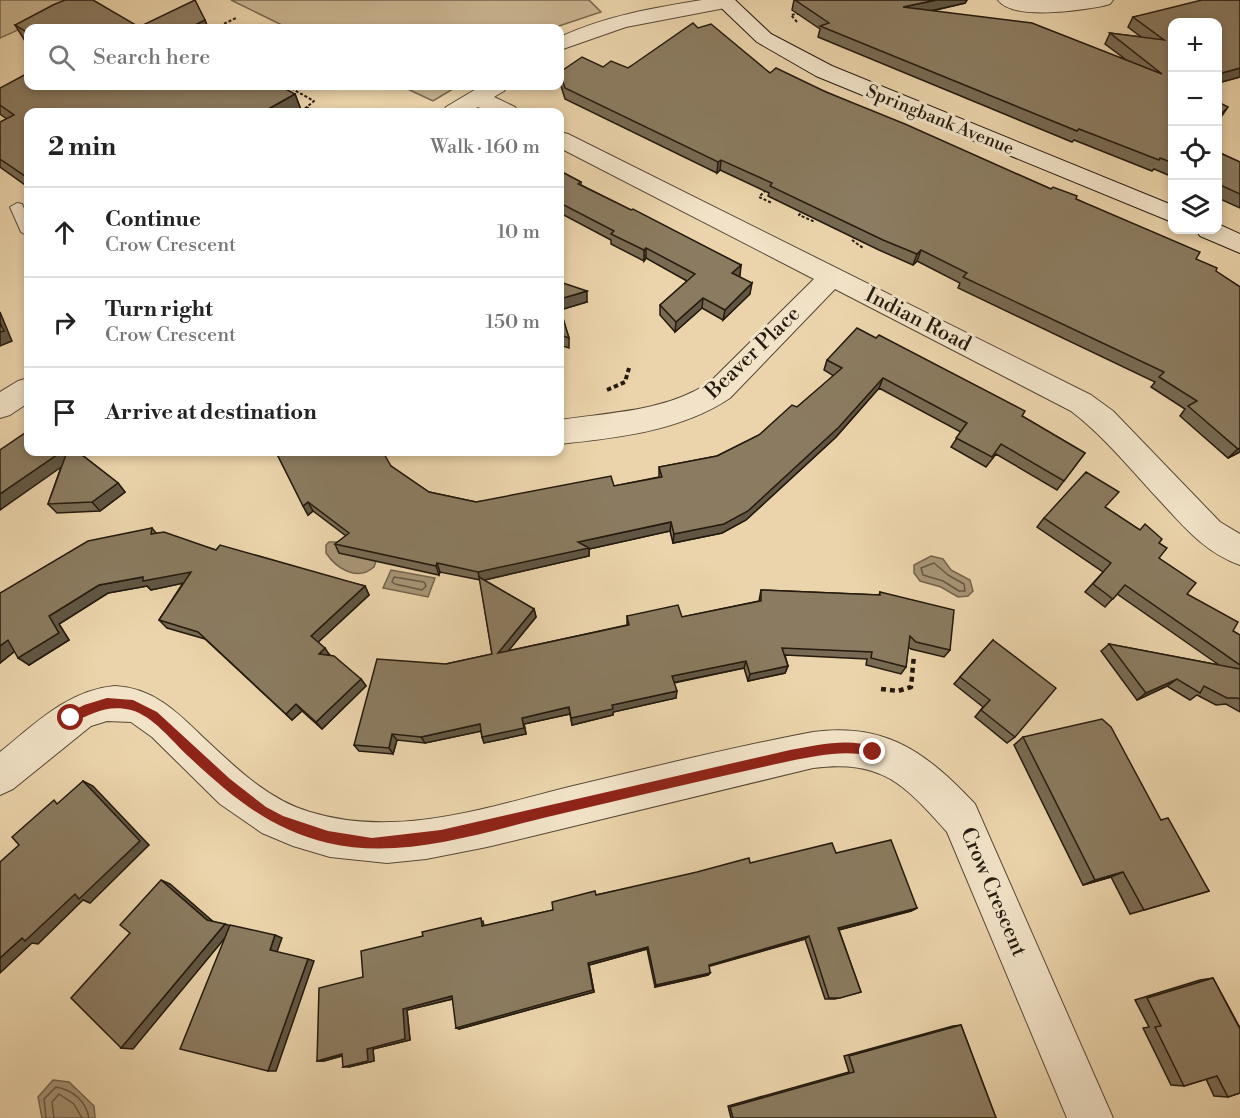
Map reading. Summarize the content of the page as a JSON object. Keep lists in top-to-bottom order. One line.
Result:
{"streets":{"street":["Springbank Avenue","Indian Road","Beaver Place","Crow Crescent"]},"crossings":[["Indian Road","Beaver Place"]],"page":{"map_buttons":["+","−"],"search":"Search here","heading":["2 min","Walk · 160 m"],"list":[["Continue","Crow Crescent","10 m"],["Turn right","Crow Crescent","150 m"],"Arrive at destination"]}}
